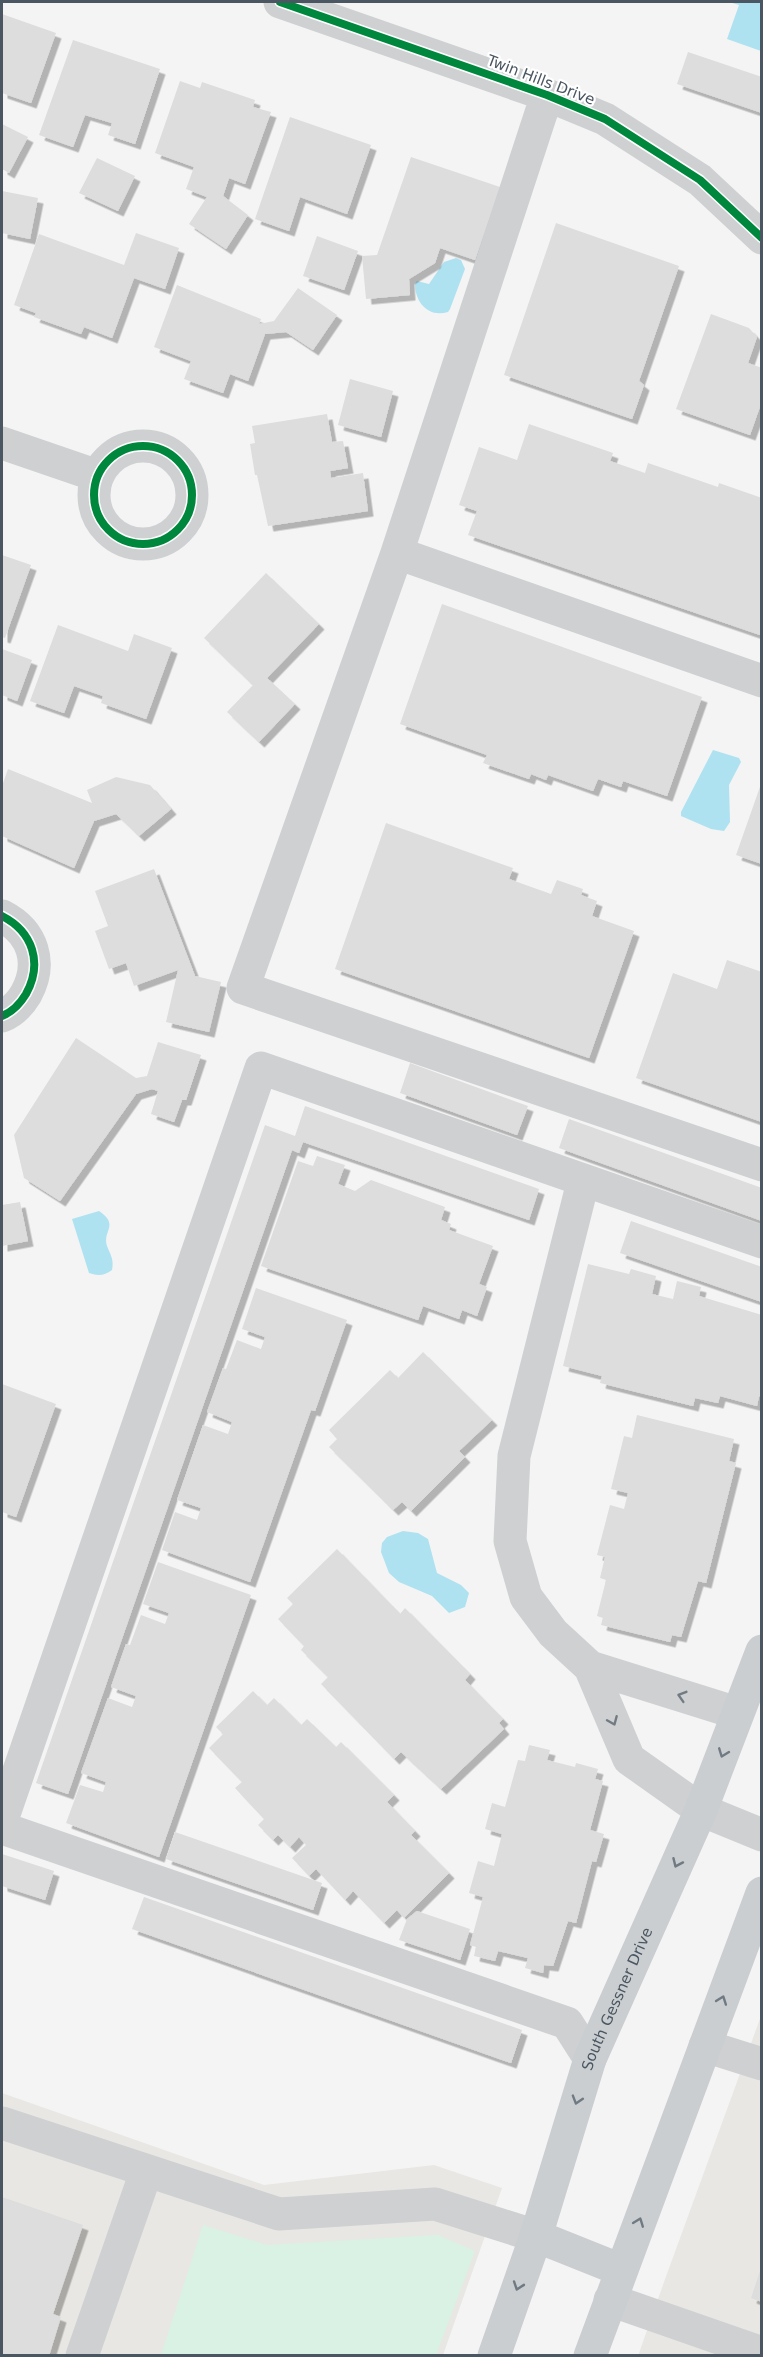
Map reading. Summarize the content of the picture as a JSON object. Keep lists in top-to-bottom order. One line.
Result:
{"streets":{"main road":["South Gessner Drive"],"street":["Twin Hills Drive"]}}
